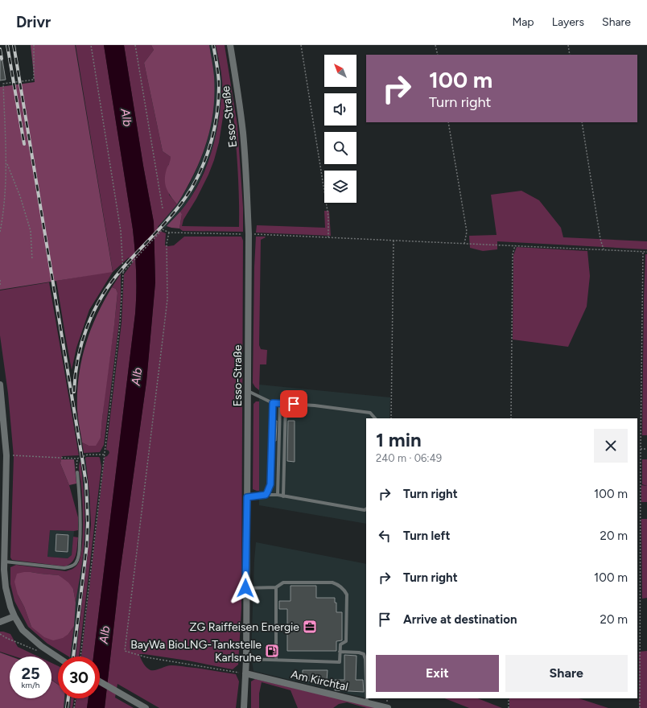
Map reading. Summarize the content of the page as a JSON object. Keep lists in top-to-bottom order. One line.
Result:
{"streets":{"street":["Esso-Straße","Am Kirchtal"]},"crossings":[["Esso-Straße","Am Kirchtal"]],"water":["Alb"],"places":{"office":["ZG Raiffeisen Energie"],"fuel station":["BayWa BioLNG-Tankstelle Karlsruhe"]},"north":"top left","page":{"header":"Drivr","nav":["Map","Layers","Share"],"turn":["100 m","Turn right"],"heading":["1 min","240 m · 06:49"],"list":[{"name":"Turn right","value":"100 m"},{"name":"Turn left","value":"20 m"},{"name":"Turn right","value":"100 m"},{"name":"Arrive at destination","value":"20 m"}],"buttons":["Exit","Share"],"speed":"25 km/h","limit":"30"}}
